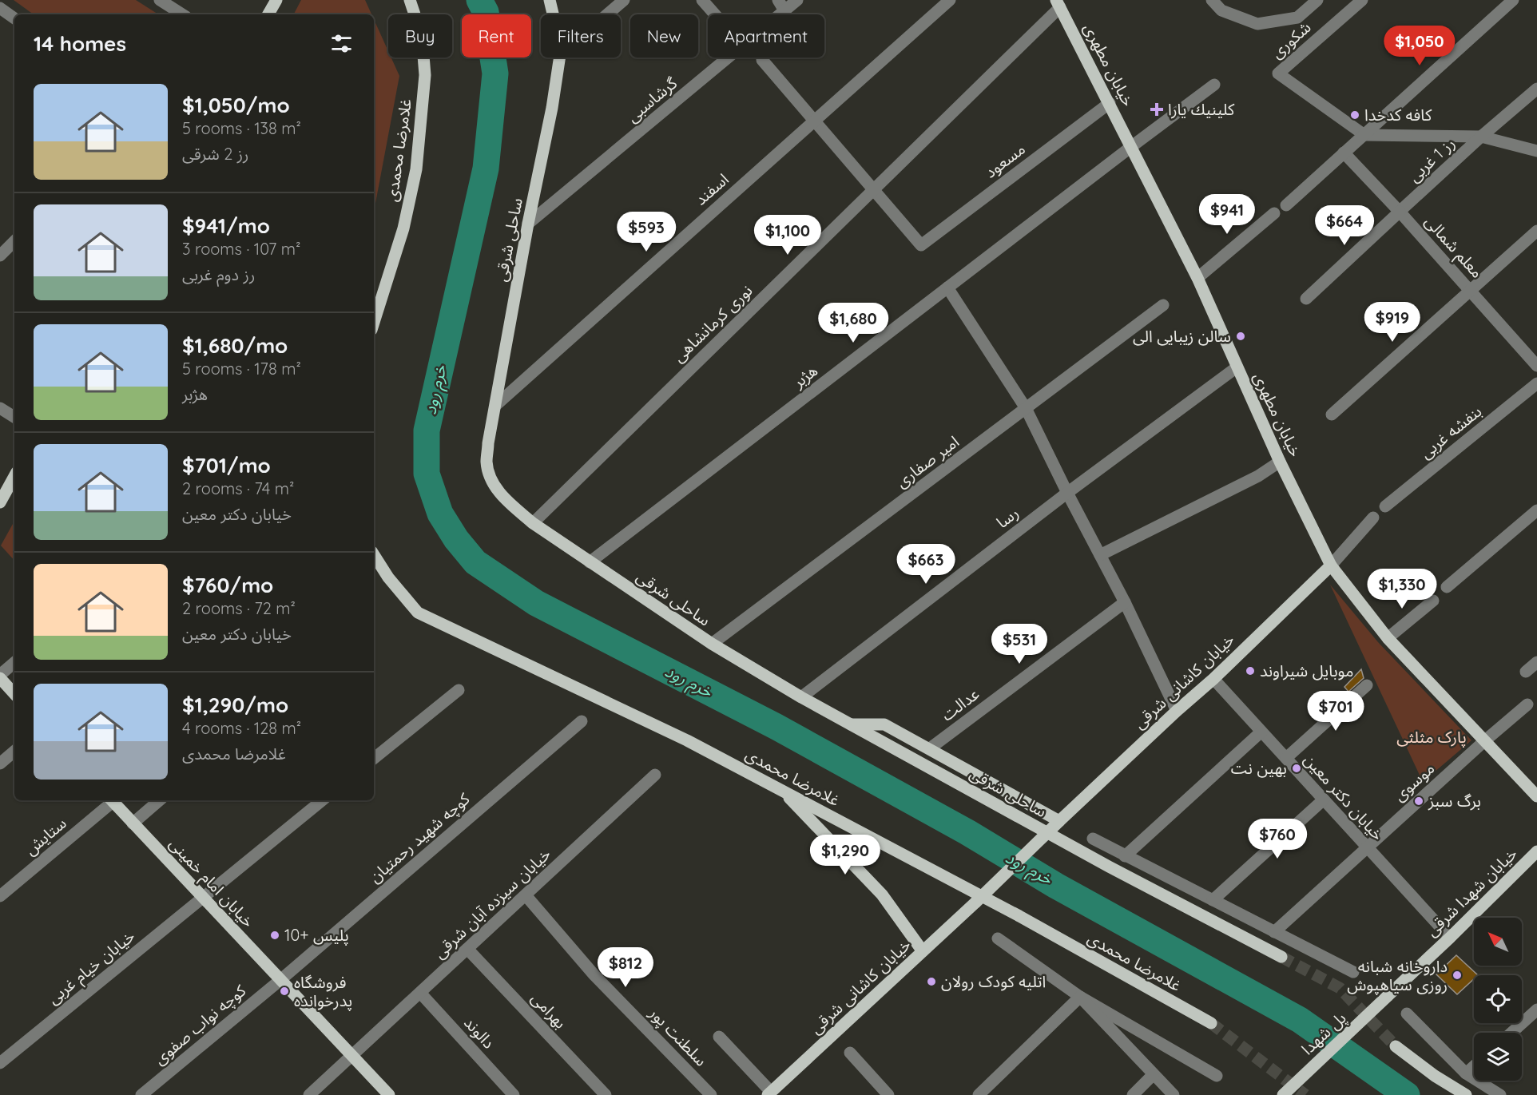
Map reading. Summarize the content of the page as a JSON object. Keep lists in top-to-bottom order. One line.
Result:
{"streets":{"main road":["خیابان مطهری","غلامرضا محمدی","ساحلی شرقی","خیابان کاشانی شرقی","خیابان امام خمینی","خیابان شهدا شرقی","پل شهدا"],"street":["شکوری","گرشاسبی","رز 1 غربی","مسعود","اسفند","معلم شمالی","نوری کرمانشاهی","هژبر","بنفشه غربی","امیر صفاری","رسا","عدالت","موسوی","خیابان دکتر معین","ستایش","کوچه شهید رحمتیان","خیابان سیزده آبان شرقی","خیابان خیام غربی","بهرامی","کوچه نواب صفوی","دالوند","سلطنت پور"]},"crossings":[["خیابان مطهری","مسعود"],["خیابان مطهری","نوری کرمانشاهی"],["خیابان مطهری","هژبر"],["خیابان مطهری","رسا"],["خیابان مطهری","خیابان کاشانی شرقی"],["خیابان مطهری","موسوی"],["گرشاسبی","ساحلی شرقی"],["رز 1 غربی","معلم شمالی"],["مسعود","نوری کرمانشاهی"],["اسفند","ساحلی شرقی"],["ساحلی شرقی","نوری کرمانشاهی"],["ساحلی شرقی","هژبر"],["ساحلی شرقی","امیر صفاری"],["ساحلی شرقی","رسا"],["خیابان کاشانی شرقی","خیابان دکتر معین"],["موسوی","خیابان دکتر معین"],["خیابان دکتر معین","خیابان شهدا شرقی"],["کوچه شهید رحمتیان","خیابان امام خمینی"],["کوچه شهید رحمتیان","کوچه نواب صفوی"],["خیابان امام خمینی","خیابان سیزده آبان شرقی"],["خیابان امام خمینی","خیابان خیام غربی"],["خیابان امام خمینی","کوچه نواب صفوی"],["خیابان شهدا شرقی","پل شهدا"],["خیابان سیزده آبان شرقی","بهرامی"],["خیابان سیزده آبان شرقی","دالوند"],["خیابان سیزده آبان شرقی","سلطنت پور"]],"water":["خرم رود"],"parks":["پارک مثلثی"],"places":{"health":["كلينيك يارا"],"other":["کافه کدخدا","سالن زیبایی الی","موبایل شیراوند","بهین نت","برگ سبز","پلیس +10","داروخانه شبانه روزی سیاهپوش","اتلیه کودک رولان","فروشگاه پدرخوانده"]},"north":"top left","page":{"chip":["Buy","Rent","Filters","New","Apartment"],"heading":"14 homes","price":["$1,050","$941","$664","$593","$1,100","$919","$1,680","$663","$1,330","$531","$701","$760","$1,290","$812"],"list":[{"name":"$1,050/mo","note":"5 rooms · 138 m² · رز 2 شرقی"},{"name":"$941/mo","note":"3 rooms · 107 m² · رز دوم غربی"},{"name":"$1,680/mo","note":"5 rooms · 178 m² · هژبر"},{"name":"$701/mo","note":"2 rooms · 74 m² · خیابان دکتر معین"},{"name":"$760/mo","note":"2 rooms · 72 m² · خیابان دکتر معین"},{"name":"$1,290/mo","note":"4 rooms · 128 m² · غلامرضا محمدی"}]}}
